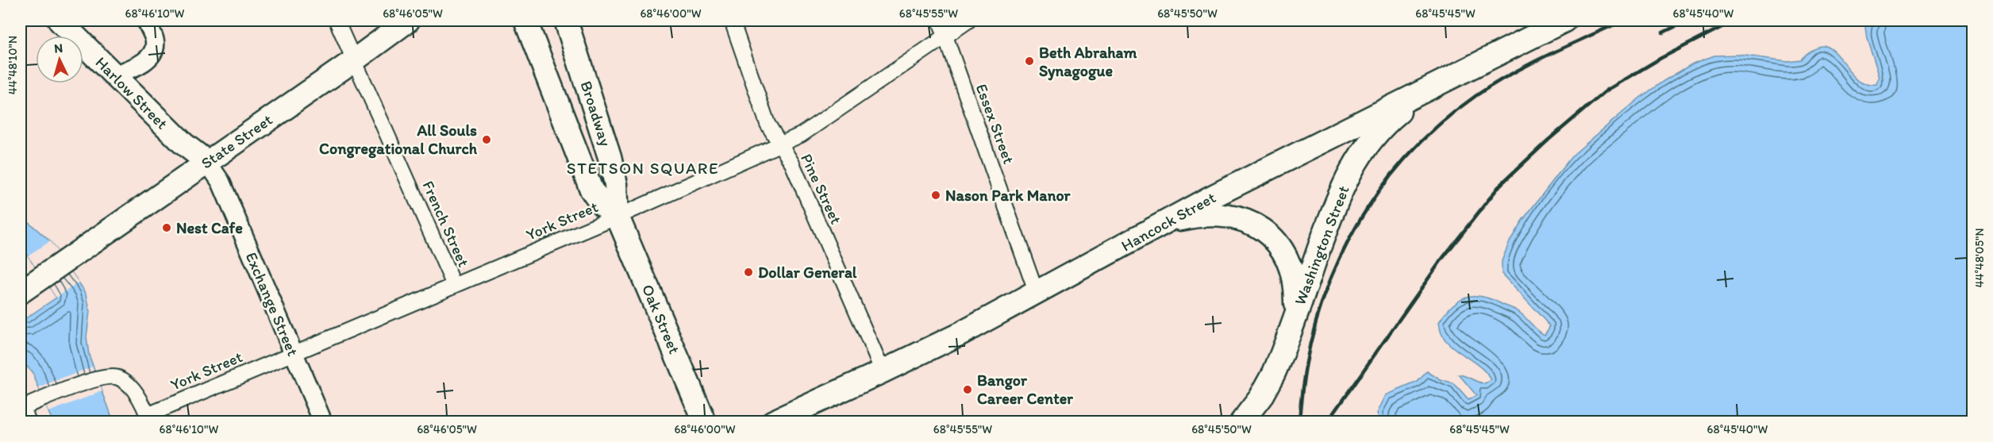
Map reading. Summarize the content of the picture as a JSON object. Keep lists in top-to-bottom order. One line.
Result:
{"streets":{"main road":["Harlow Street","Broadway","State Street","Hancock Street","Washington Street","Oak Street"],"street":["Essex Street","Pine Street","York Street","French Street","Exchange Street"]},"crossings":[["Harlow Street","State Street"],["Harlow Street","Exchange Street"],["Broadway","York Street"],["Broadway","Oak Street"],["Essex Street","York Street"],["Essex Street","Hancock Street"],["State Street","French Street"],["State Street","Exchange Street"],["Pine Street","York Street"],["Pine Street","Hancock Street"],["York Street","French Street"],["York Street","Exchange Street"],["York Street","Oak Street"],["Hancock Street","Washington Street"]],"districts":["STETSON SQUARE"],"places":["Beth Abraham Synagogue","All Souls Congregational Church","Nason Park Manor","Nest Cafe","Dollar General","Bangor Career Center"],"north":"top","coordinates":["68°46'10\"W","68°46'05\"W","68°46'00\"W","68°45'55\"W","68°45'50\"W","68°45'45\"W","68°45'40\"W","44°48'10\"N","44°48'05\"N"]}
